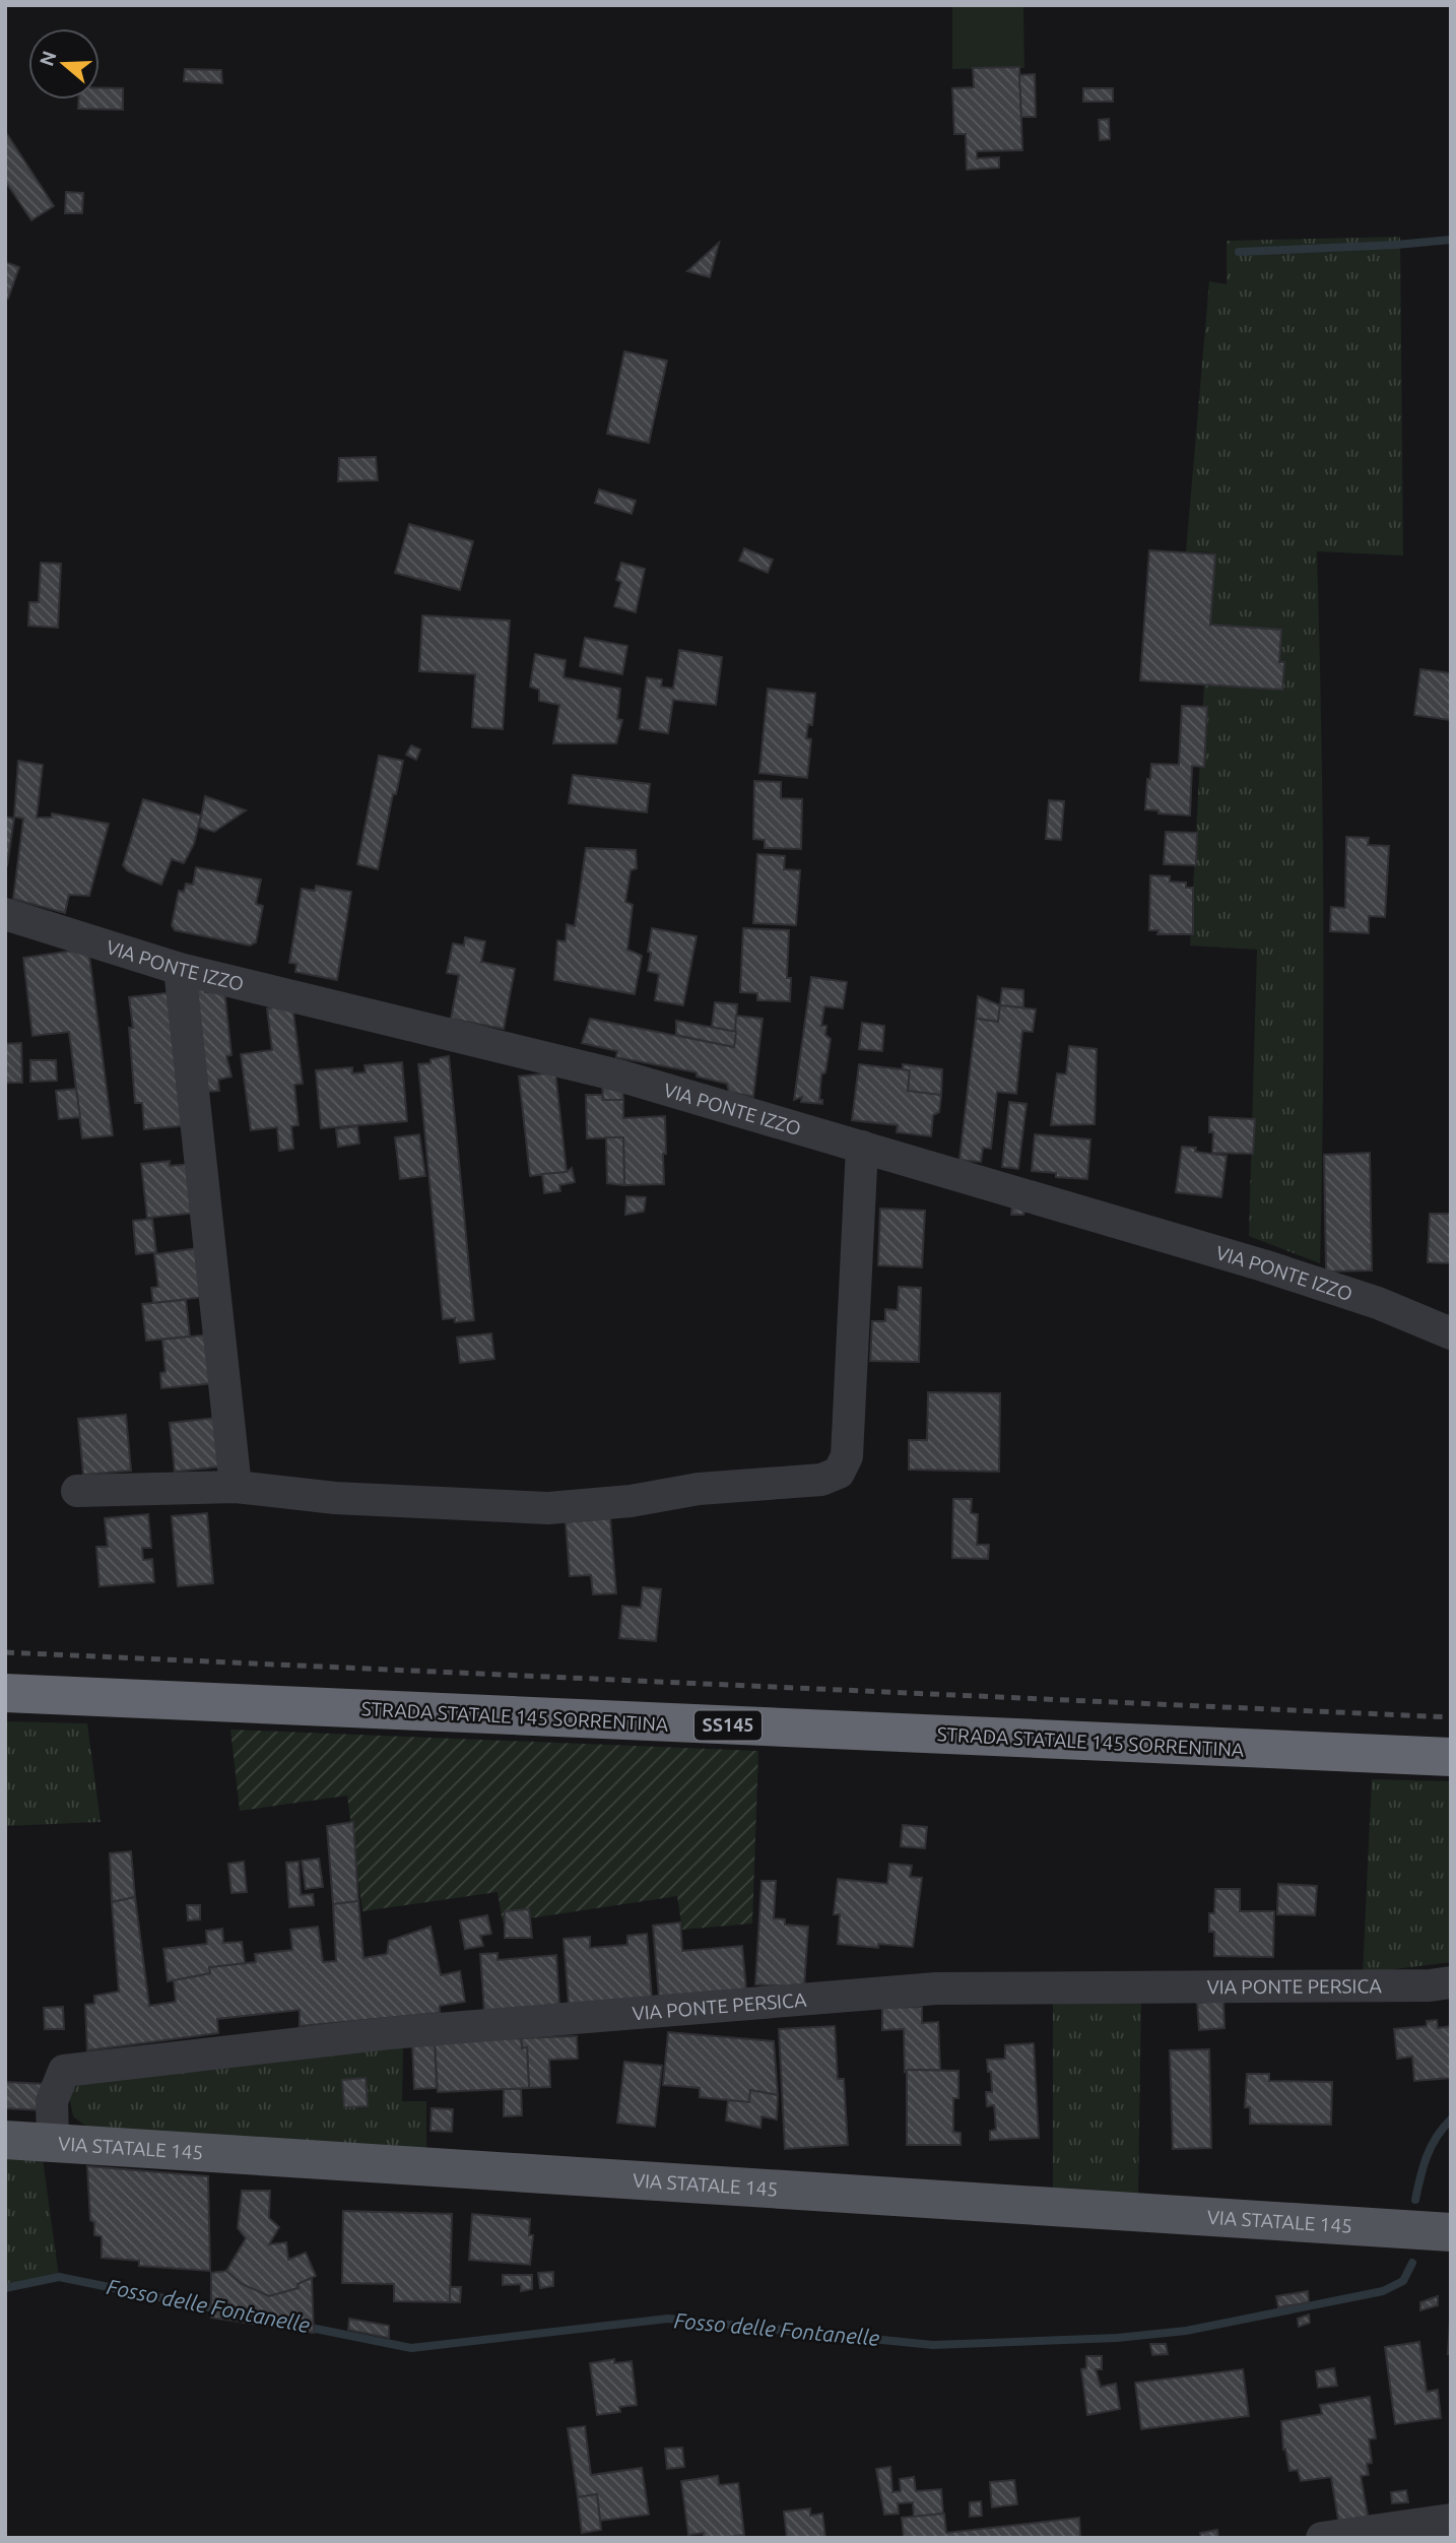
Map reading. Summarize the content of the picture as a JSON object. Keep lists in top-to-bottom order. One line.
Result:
{"streets":{"highway":["STRADA STATALE 145 SORRENTINA","SS145"],"main road":["VIA STATALE 145"],"street":["VIA PONTE IZZO","VIA PONTE PERSICA"]},"crossings":[["VIA PONTE PERSICA","VIA STATALE 145"]],"water":["Fosso delle Fontanelle"],"north":"left"}
